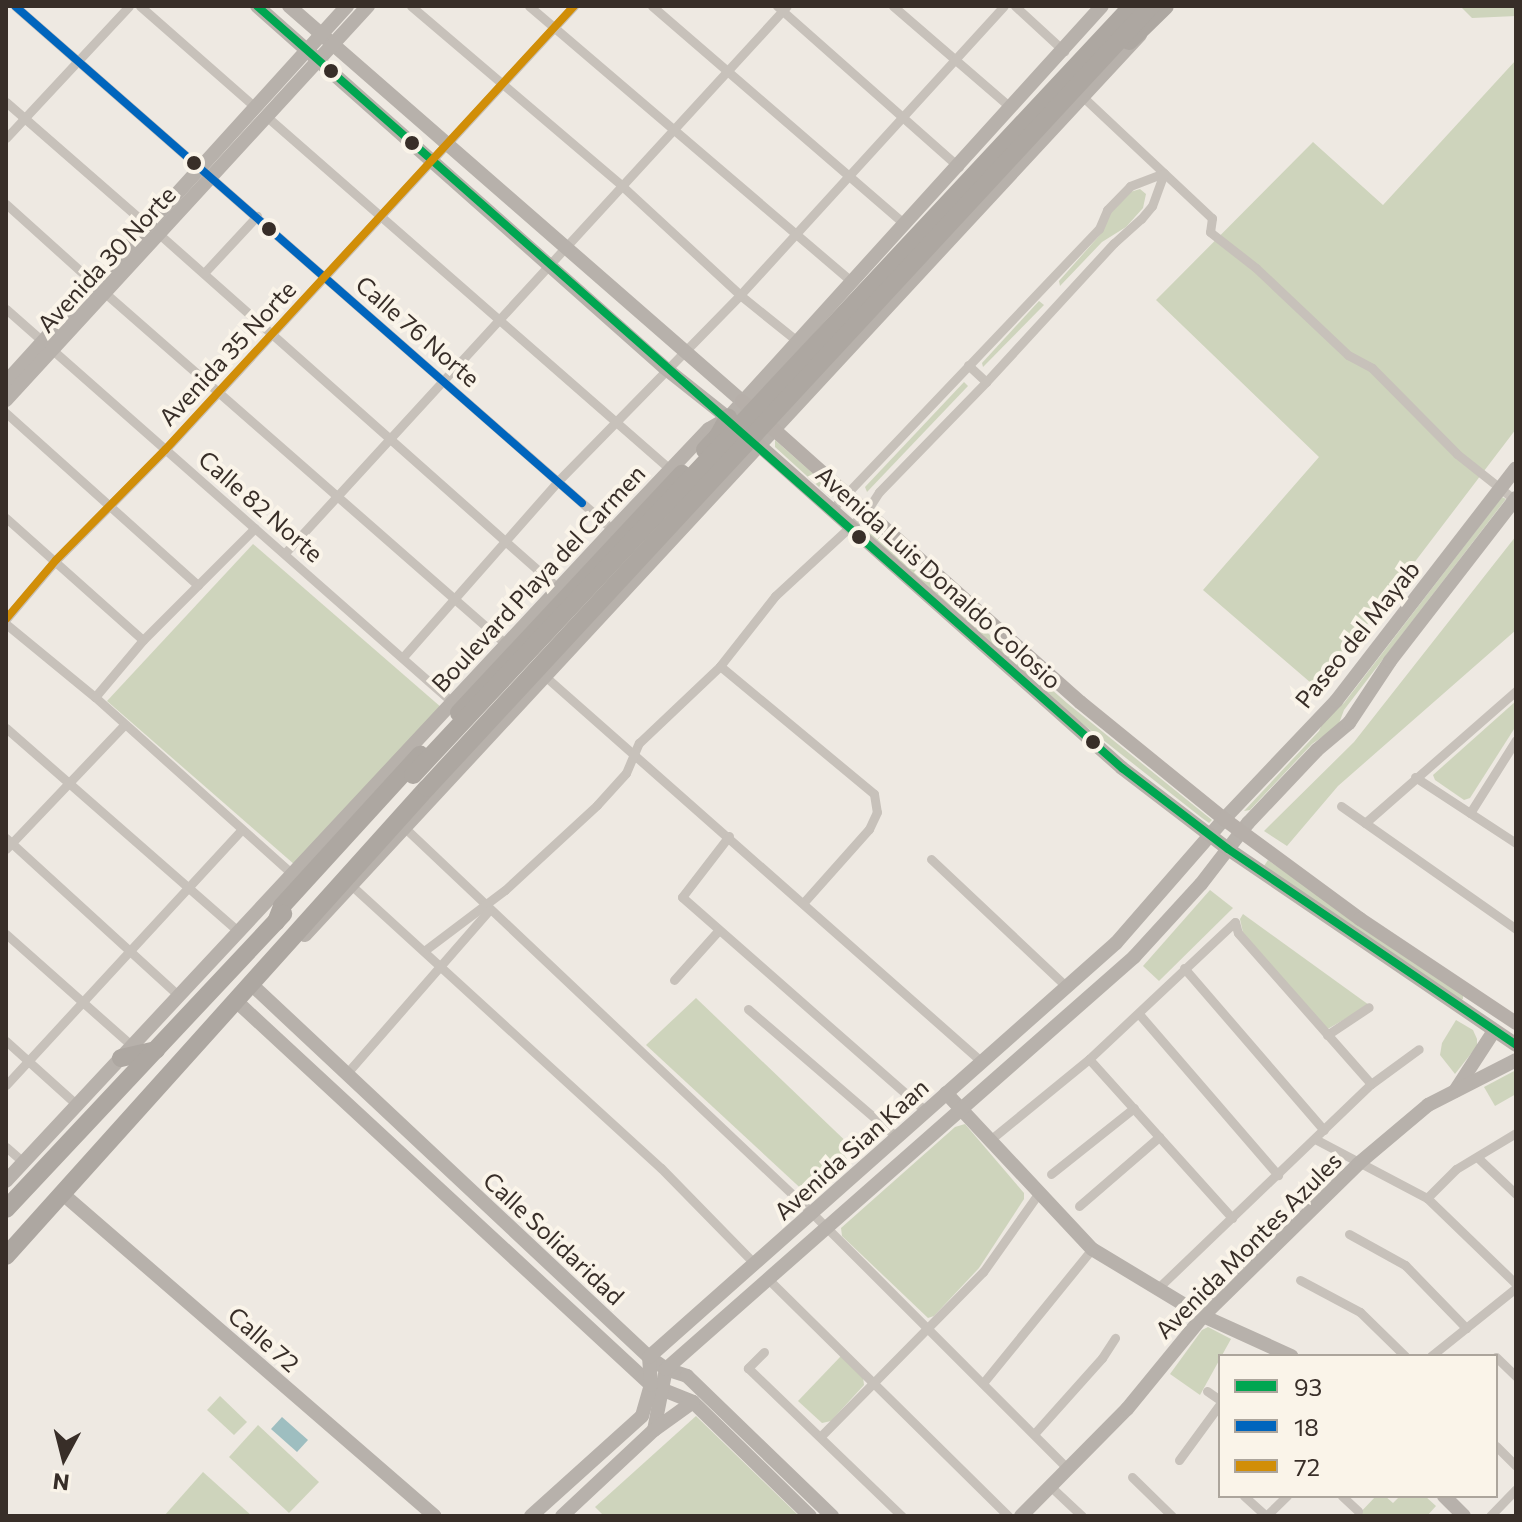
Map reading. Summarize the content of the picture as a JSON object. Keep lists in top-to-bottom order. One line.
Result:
{"streets":{"main road":["Avenida 30 Norte","Avenida Luis Donaldo Colosio","Boulevard Playa del Carmen","Paseo del Mayab","Avenida Sian Kaan","Calle Solidaridad","Avenida Montes Azules","Calle 72"],"street":["Calle 76 Norte","Avenida 35 Norte","Calle 82 Norte"]},"crossings":[["Avenida 30 Norte","Calle 76 Norte"],["Avenida 30 Norte","Calle 82 Norte"],["Avenida 30 Norte","Avenida Luis Donaldo Colosio"],["Calle 76 Norte","Avenida 35 Norte"],["Calle 76 Norte","Boulevard Playa del Carmen"],["Avenida 35 Norte","Calle 82 Norte"],["Avenida 35 Norte","Avenida Luis Donaldo Colosio"],["Calle 82 Norte","Boulevard Playa del Carmen"],["Avenida Luis Donaldo Colosio","Paseo del Mayab"],["Avenida Luis Donaldo Colosio","Avenida Sian Kaan"],["Avenida Luis Donaldo Colosio","Avenida Montes Azules"],["Paseo del Mayab","Avenida Sian Kaan"],["Avenida Sian Kaan","Calle Solidaridad"]],"lines":["transit line 93","transit line 18","transit line 72"],"legend":["93","18","72"],"north":"bottom"}
